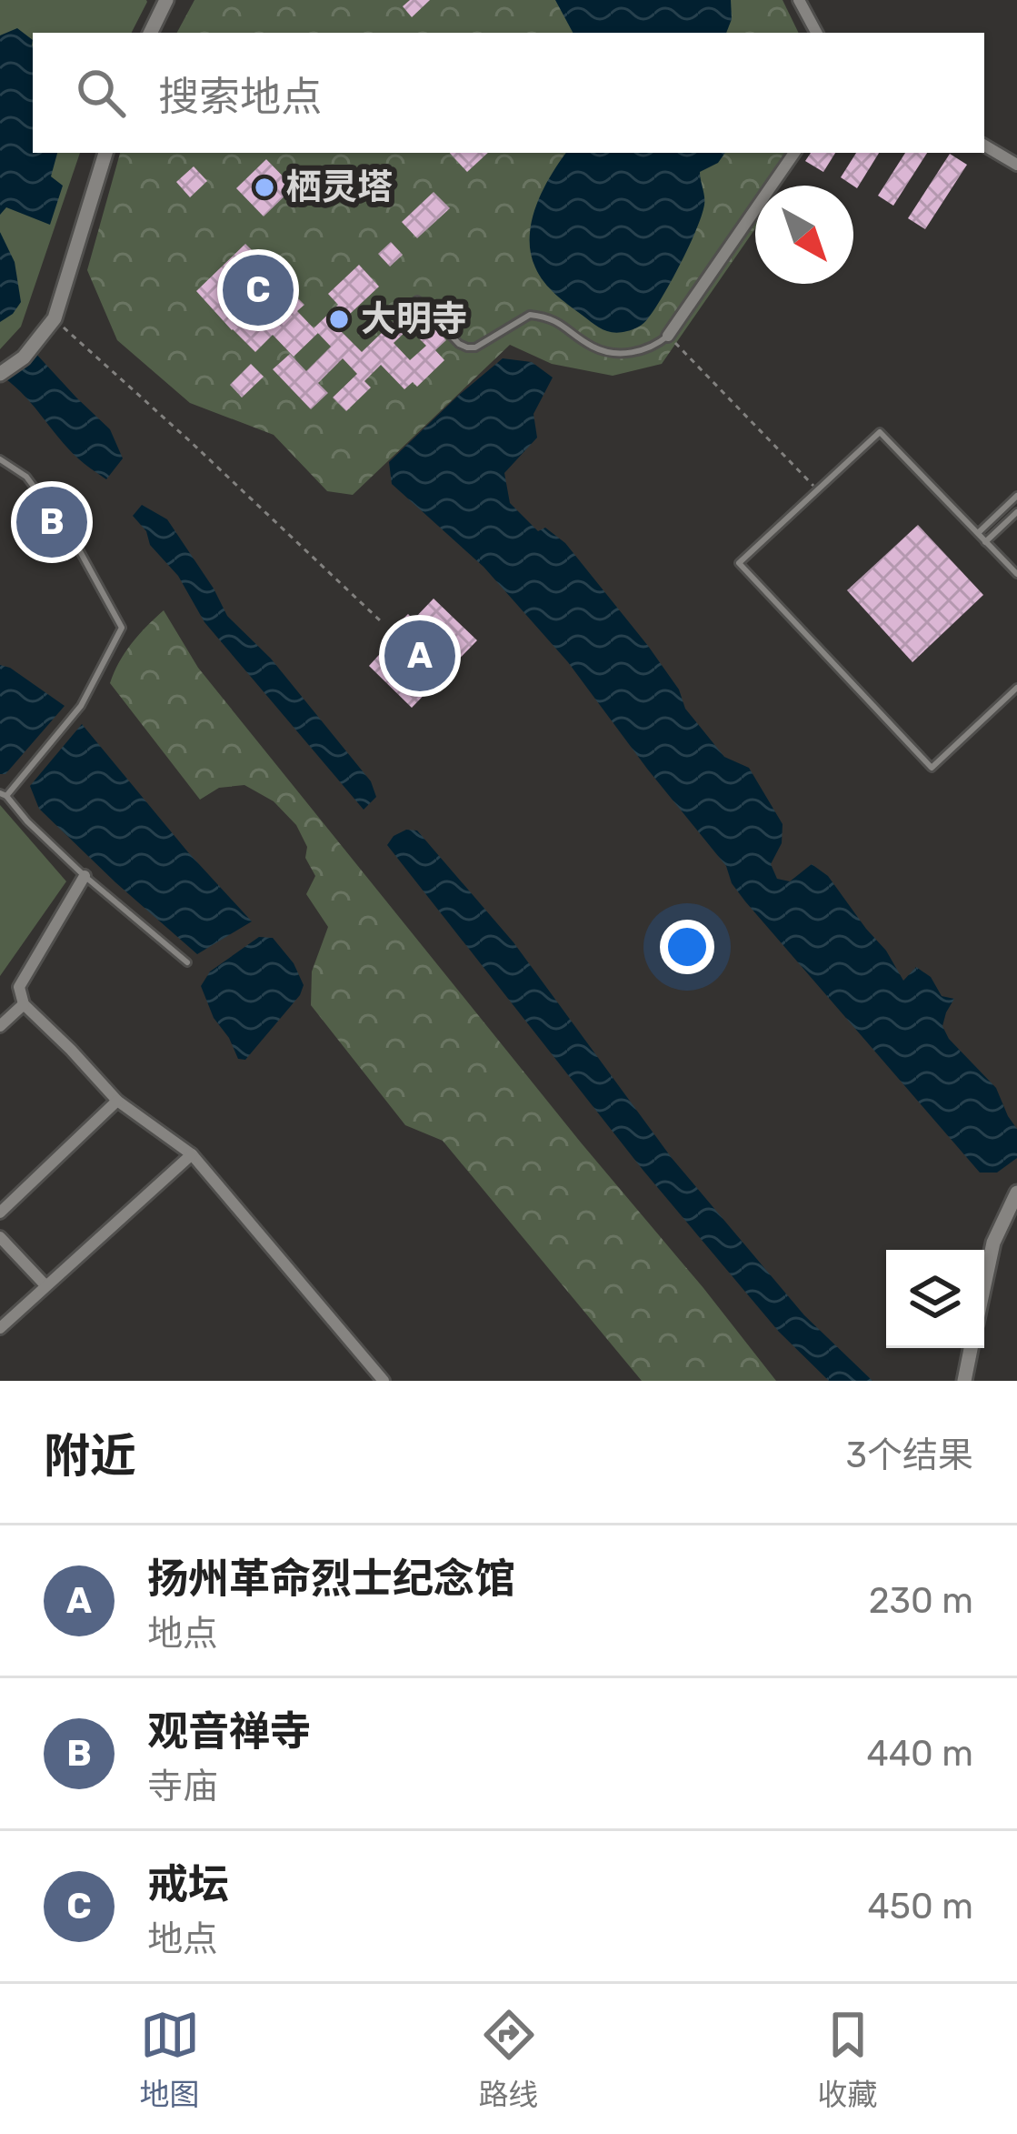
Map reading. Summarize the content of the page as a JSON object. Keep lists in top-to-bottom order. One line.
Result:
{"places":["栖灵塔","大明寺"],"north":"bottom right","page":{"search":"搜索地点","pins":["C","B","A"],"heading":["附近","3个结果"],"list":[{"mark":"A","name":"扬州革命烈士纪念馆","note":"地点","value":"230 m"},{"mark":"B","name":"观音禅寺","note":"寺庙","value":"440 m"},{"mark":"C","name":"戒坛","note":"地点","value":"450 m"}],"nav":["地图","路线","收藏"]}}
